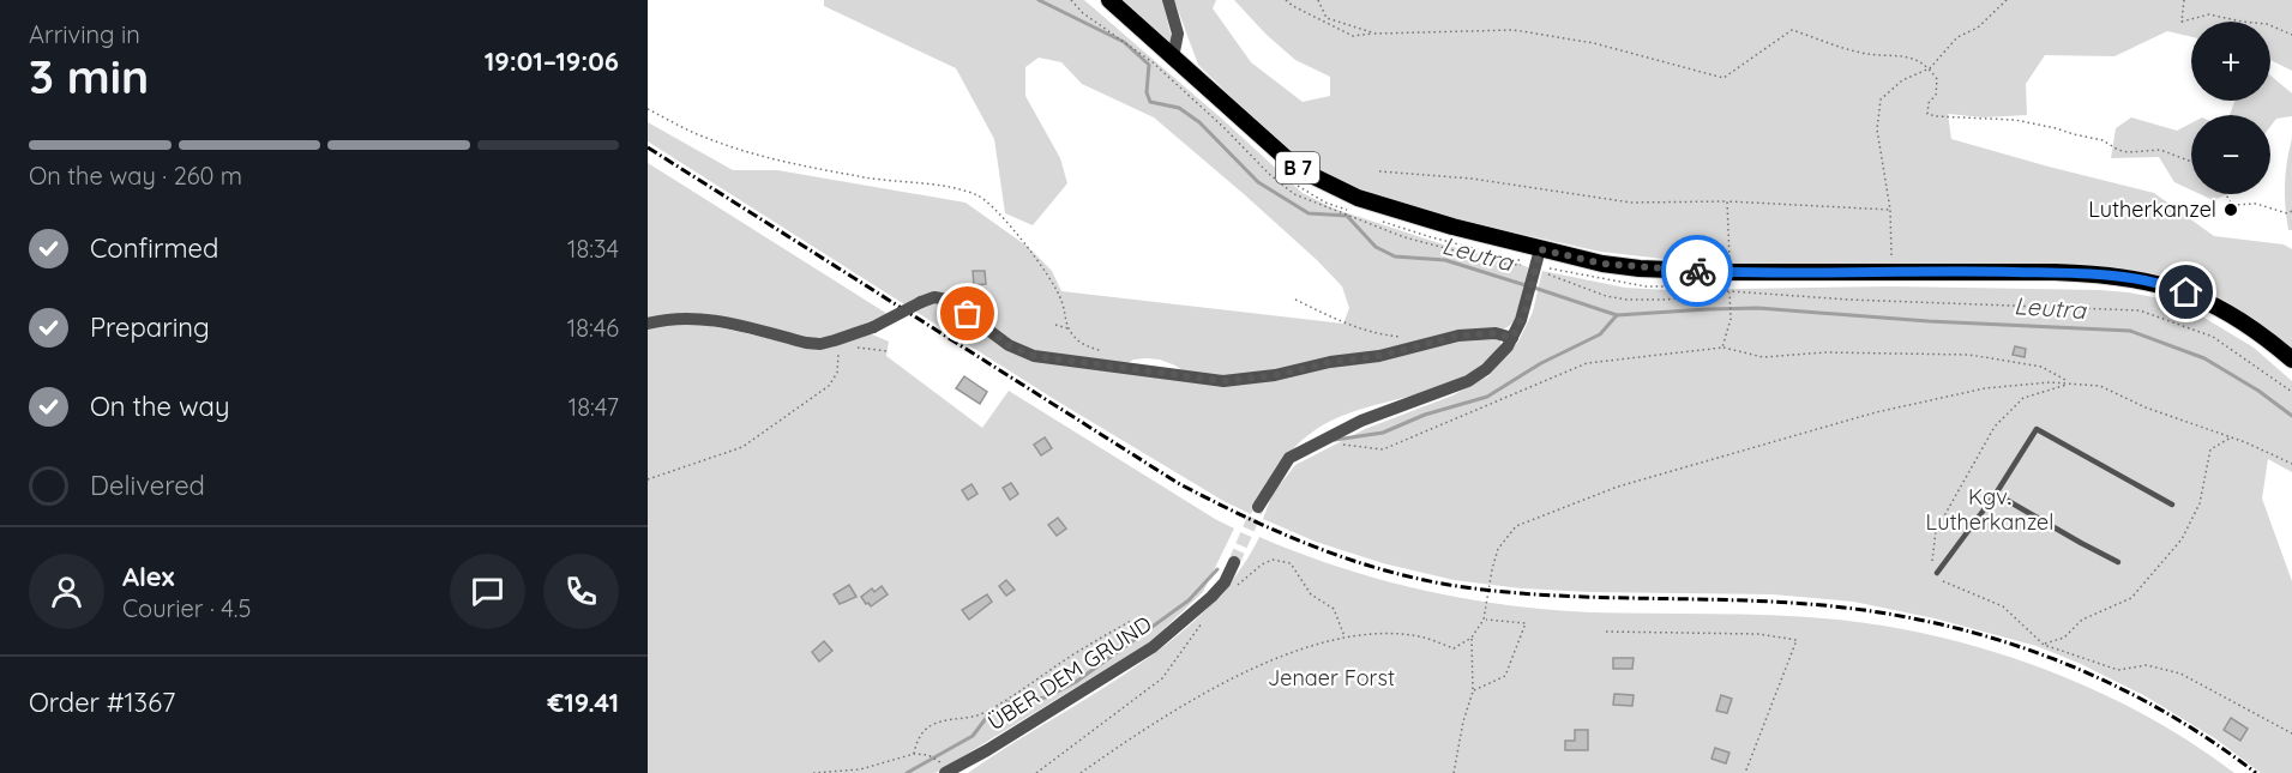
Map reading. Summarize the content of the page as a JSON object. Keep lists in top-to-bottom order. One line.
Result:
{"streets":{"main road":["B 7"],"street":["ÜBER DEM GRUND"]},"water":["Leutra"],"parks":["Kgv. Lutherkanzel","Jenaer Forst"],"places":["Lutherkanzel"],"page":{"heading":["3 min","Arriving in","19:01–19:06"],"panel":["Alex","Courier · 4.5","Order #1367","€19.41"],"map_buttons":["+","−"],"bar":"On the way · 260 m","list":[["Confirmed","18:34"],["Preparing","18:46"],["On the way","18:47"],"Delivered"]}}
